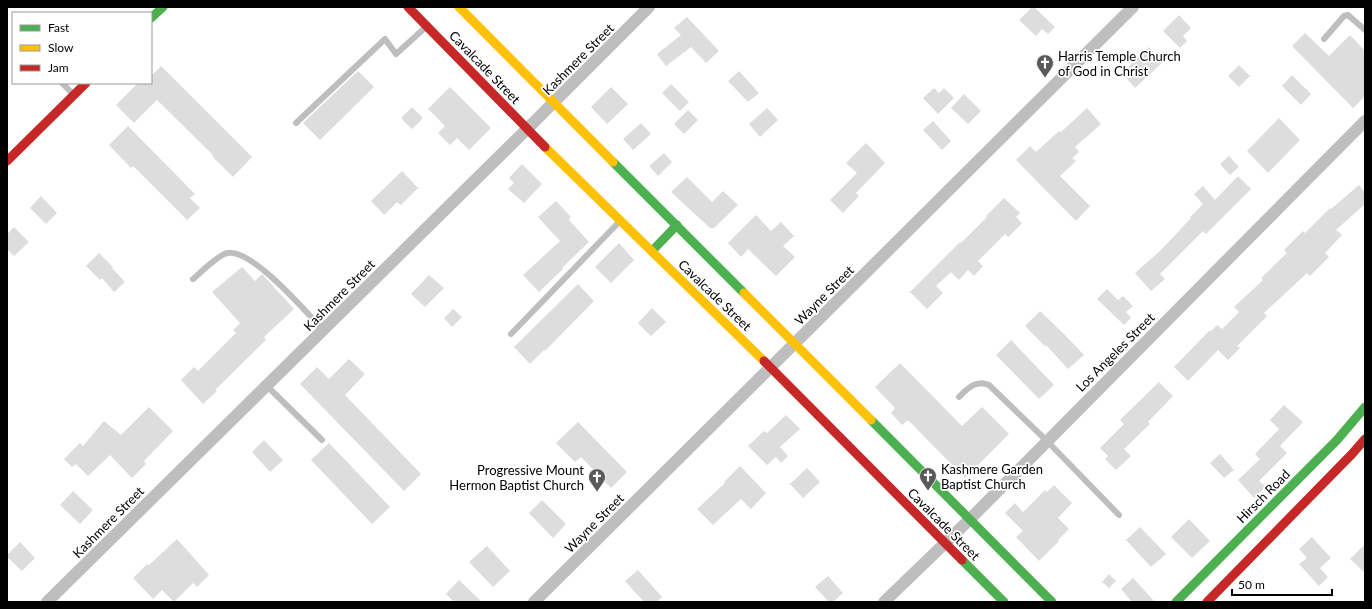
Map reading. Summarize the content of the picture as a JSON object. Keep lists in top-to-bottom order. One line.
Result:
{"streets":{"main road":["Cavalcade Street","Hirsch Road"],"street":["Kashmere Street","Wayne Street","Los Angeles Street"]},"crossings":[["Kashmere Street","Cavalcade Street"],["Cavalcade Street","Wayne Street"],["Cavalcade Street","Los Angeles Street"]],"places":{"church":["Harris Temple Church of God in Christ","Kashmere Garden Baptist Church","Progressive Mount Hermon Baptist Church"]},"legend":["Fast","Slow","Jam"],"scale_bar":"50 m"}
